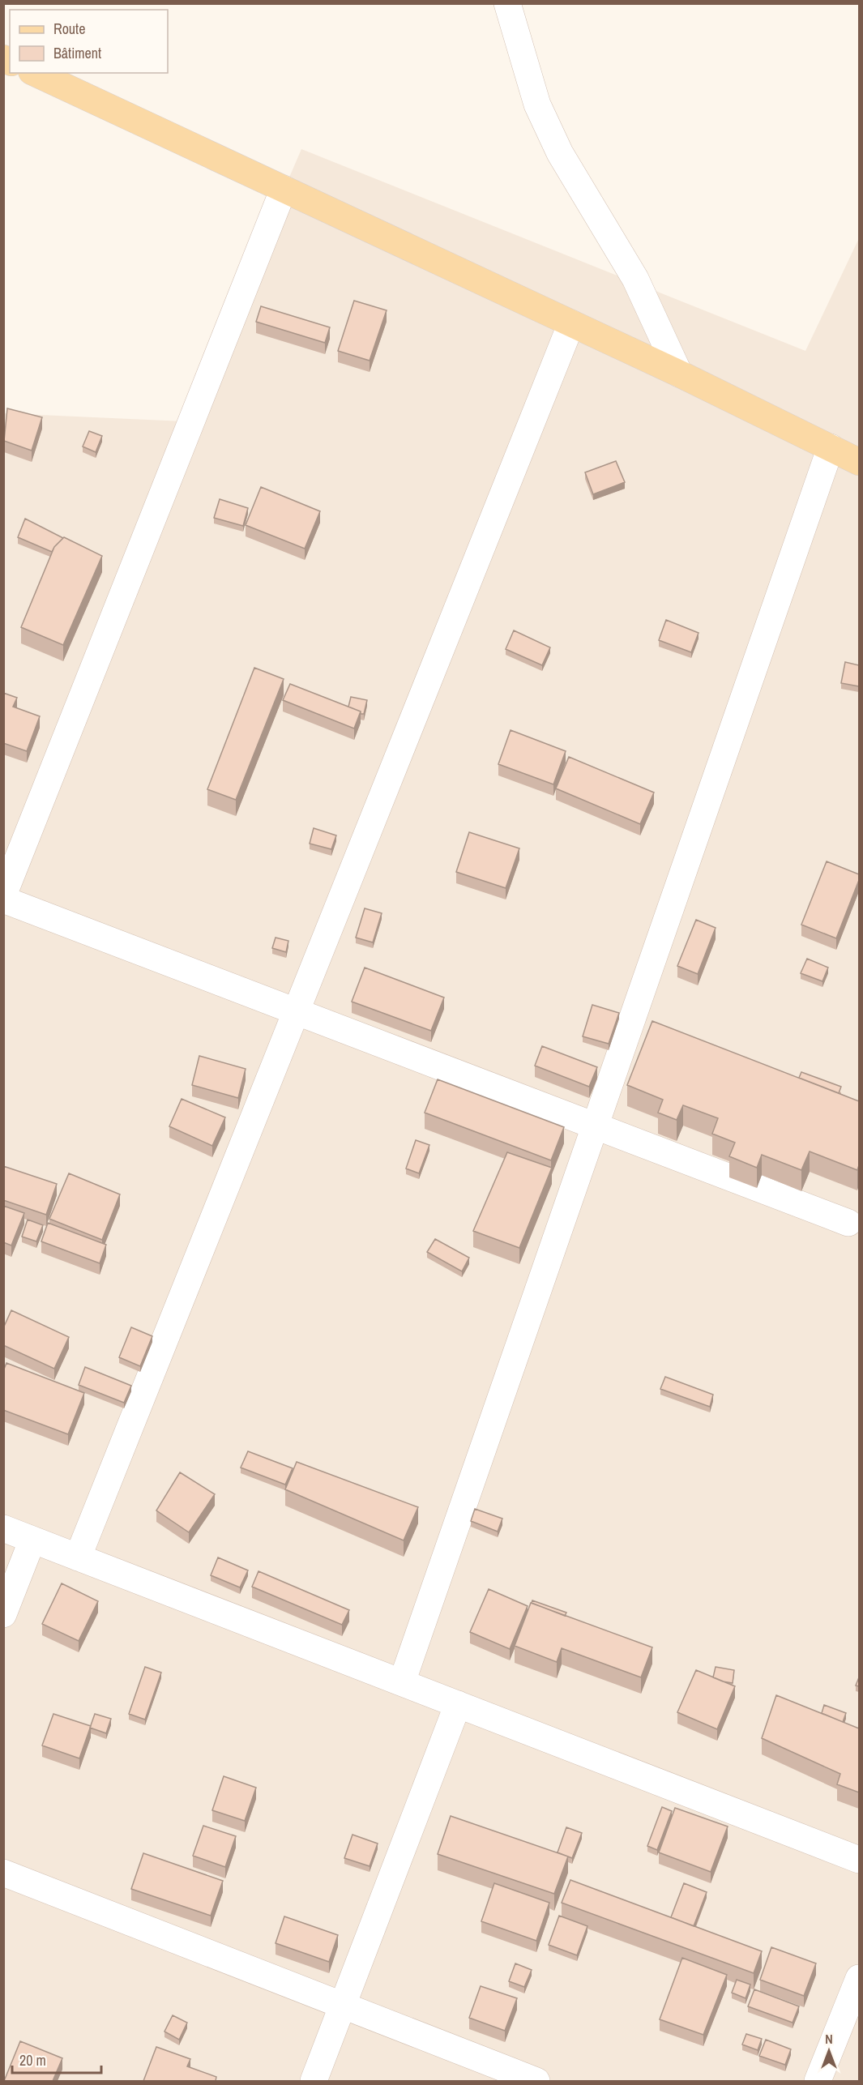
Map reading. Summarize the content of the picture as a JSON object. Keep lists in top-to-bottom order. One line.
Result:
{"legend":["Route","Bâtiment"],"scale_bar":"20 m","north":"top"}
